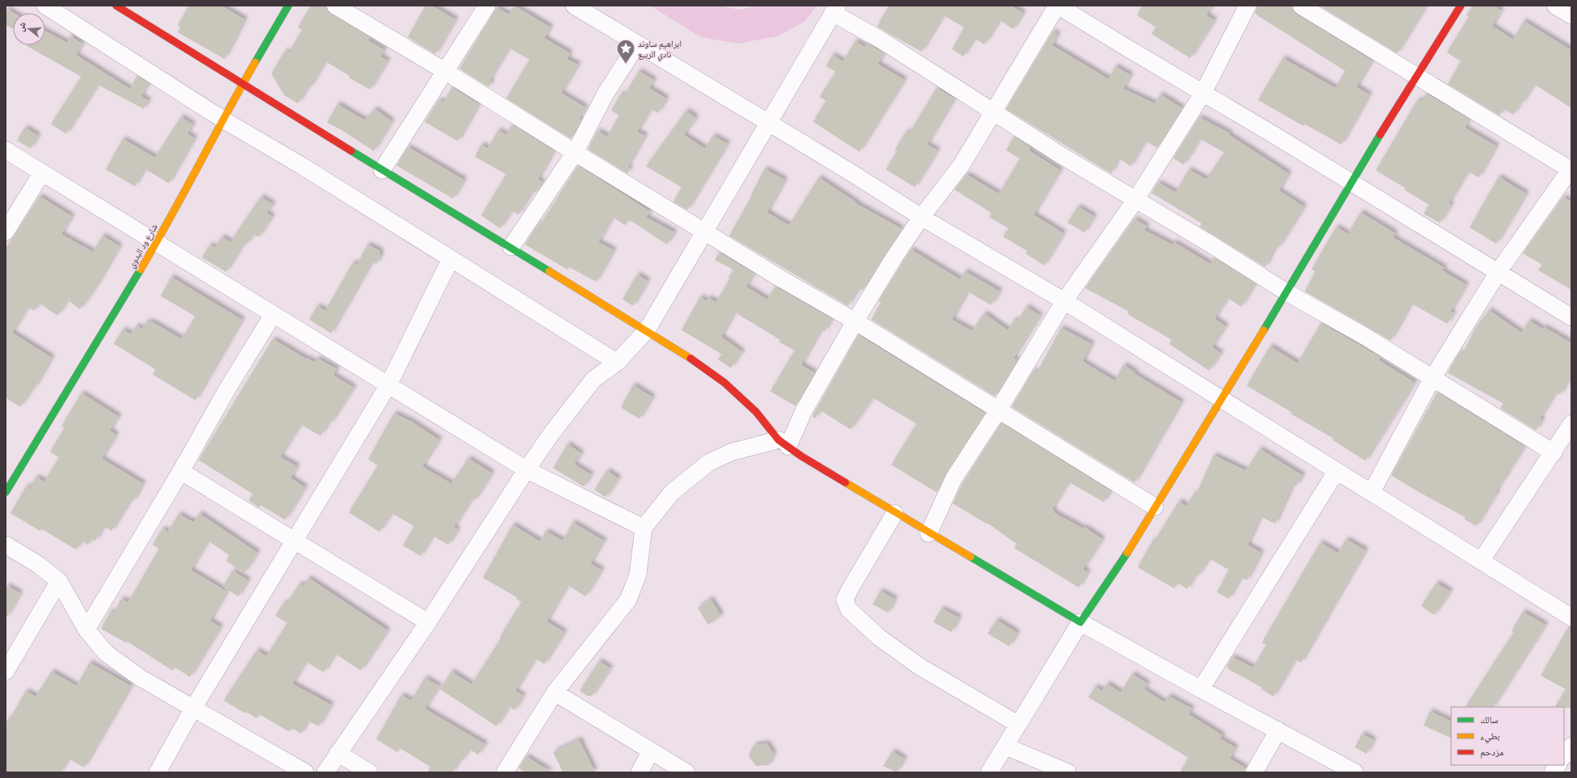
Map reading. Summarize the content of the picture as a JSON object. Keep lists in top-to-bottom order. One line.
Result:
{"streets":{"street":["شارع ود البدوي"]},"places":{"place":["ابراهيم ساوند نادي الربيع"]},"legend":["سالك","بطيء","مزدحم"],"north":"left"}
